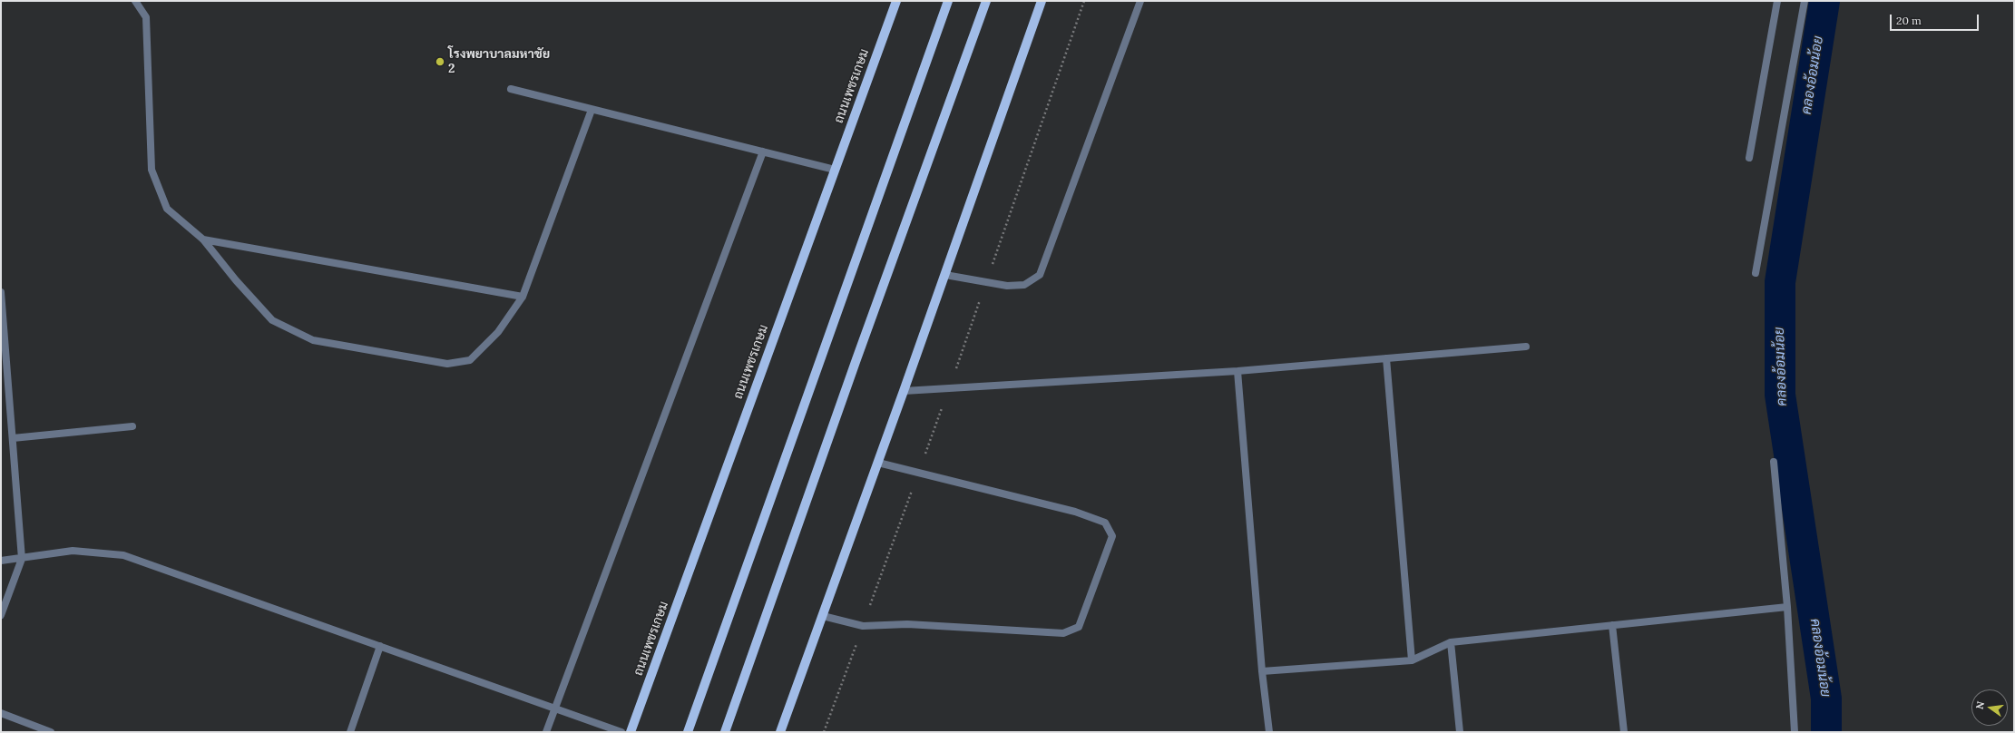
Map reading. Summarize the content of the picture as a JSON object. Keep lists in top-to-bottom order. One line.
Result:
{"streets":{"main road":["ถนนเพชรเกษม"]},"water":["คลองอ้อมน้อย"],"places":["โรงพยาบาลมหาชัย 2"],"scale_bar":"20 m","north":"left"}
